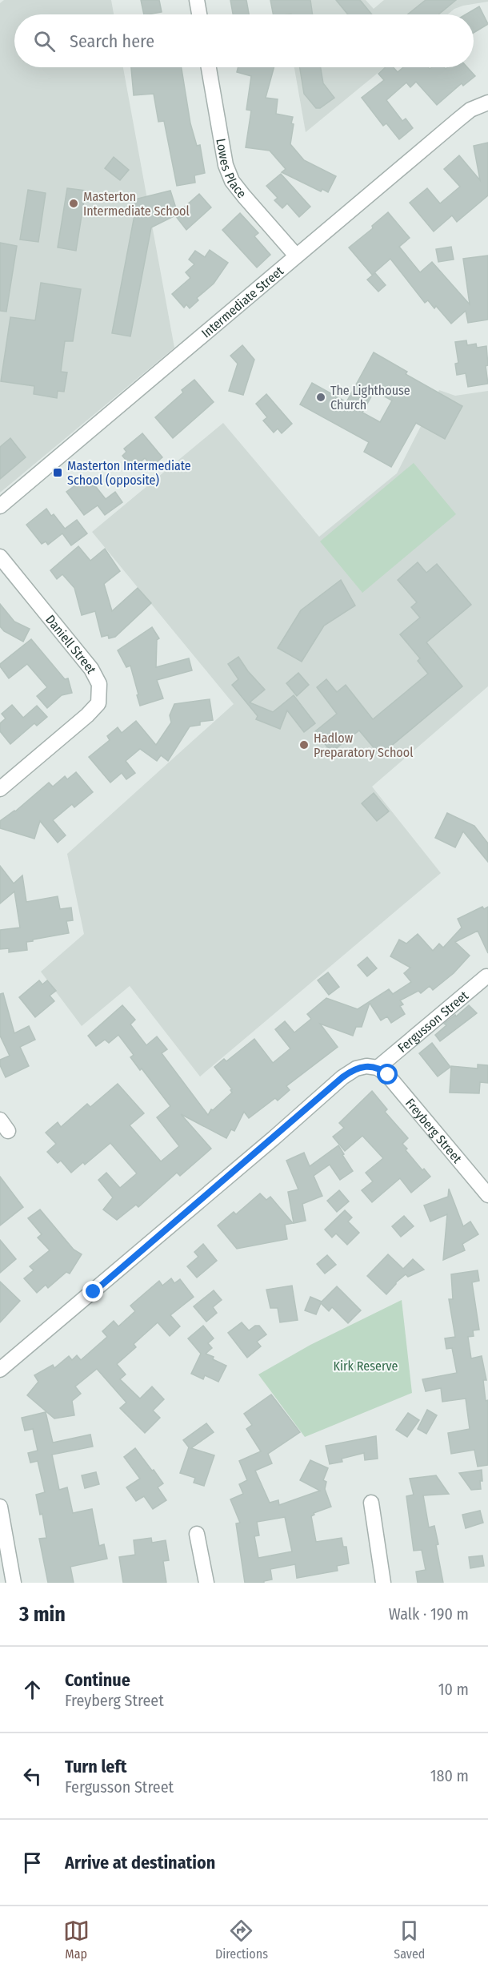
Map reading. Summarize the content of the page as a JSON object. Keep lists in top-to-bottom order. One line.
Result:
{"streets":{"street":["Lowes Place","Intermediate Street","Daniell Street","Fergusson Street","Freyberg Street"]},"crossings":[["Lowes Place","Intermediate Street"],["Fergusson Street","Freyberg Street"]],"parks":["Kirk Reserve"],"places":{"other":["Masterton Intermediate School","The Lighthouse Church","Hadlow Preparatory School"],"transit":["Masterton Intermediate School (opposite)"]},"page":{"search":"Search here","heading":["3 min","Walk · 190 m"],"list":[["Continue","Freyberg Street","10 m"],["Turn left","Fergusson Street","180 m"],"Arrive at destination"],"nav":["Map","Directions","Saved"]}}
